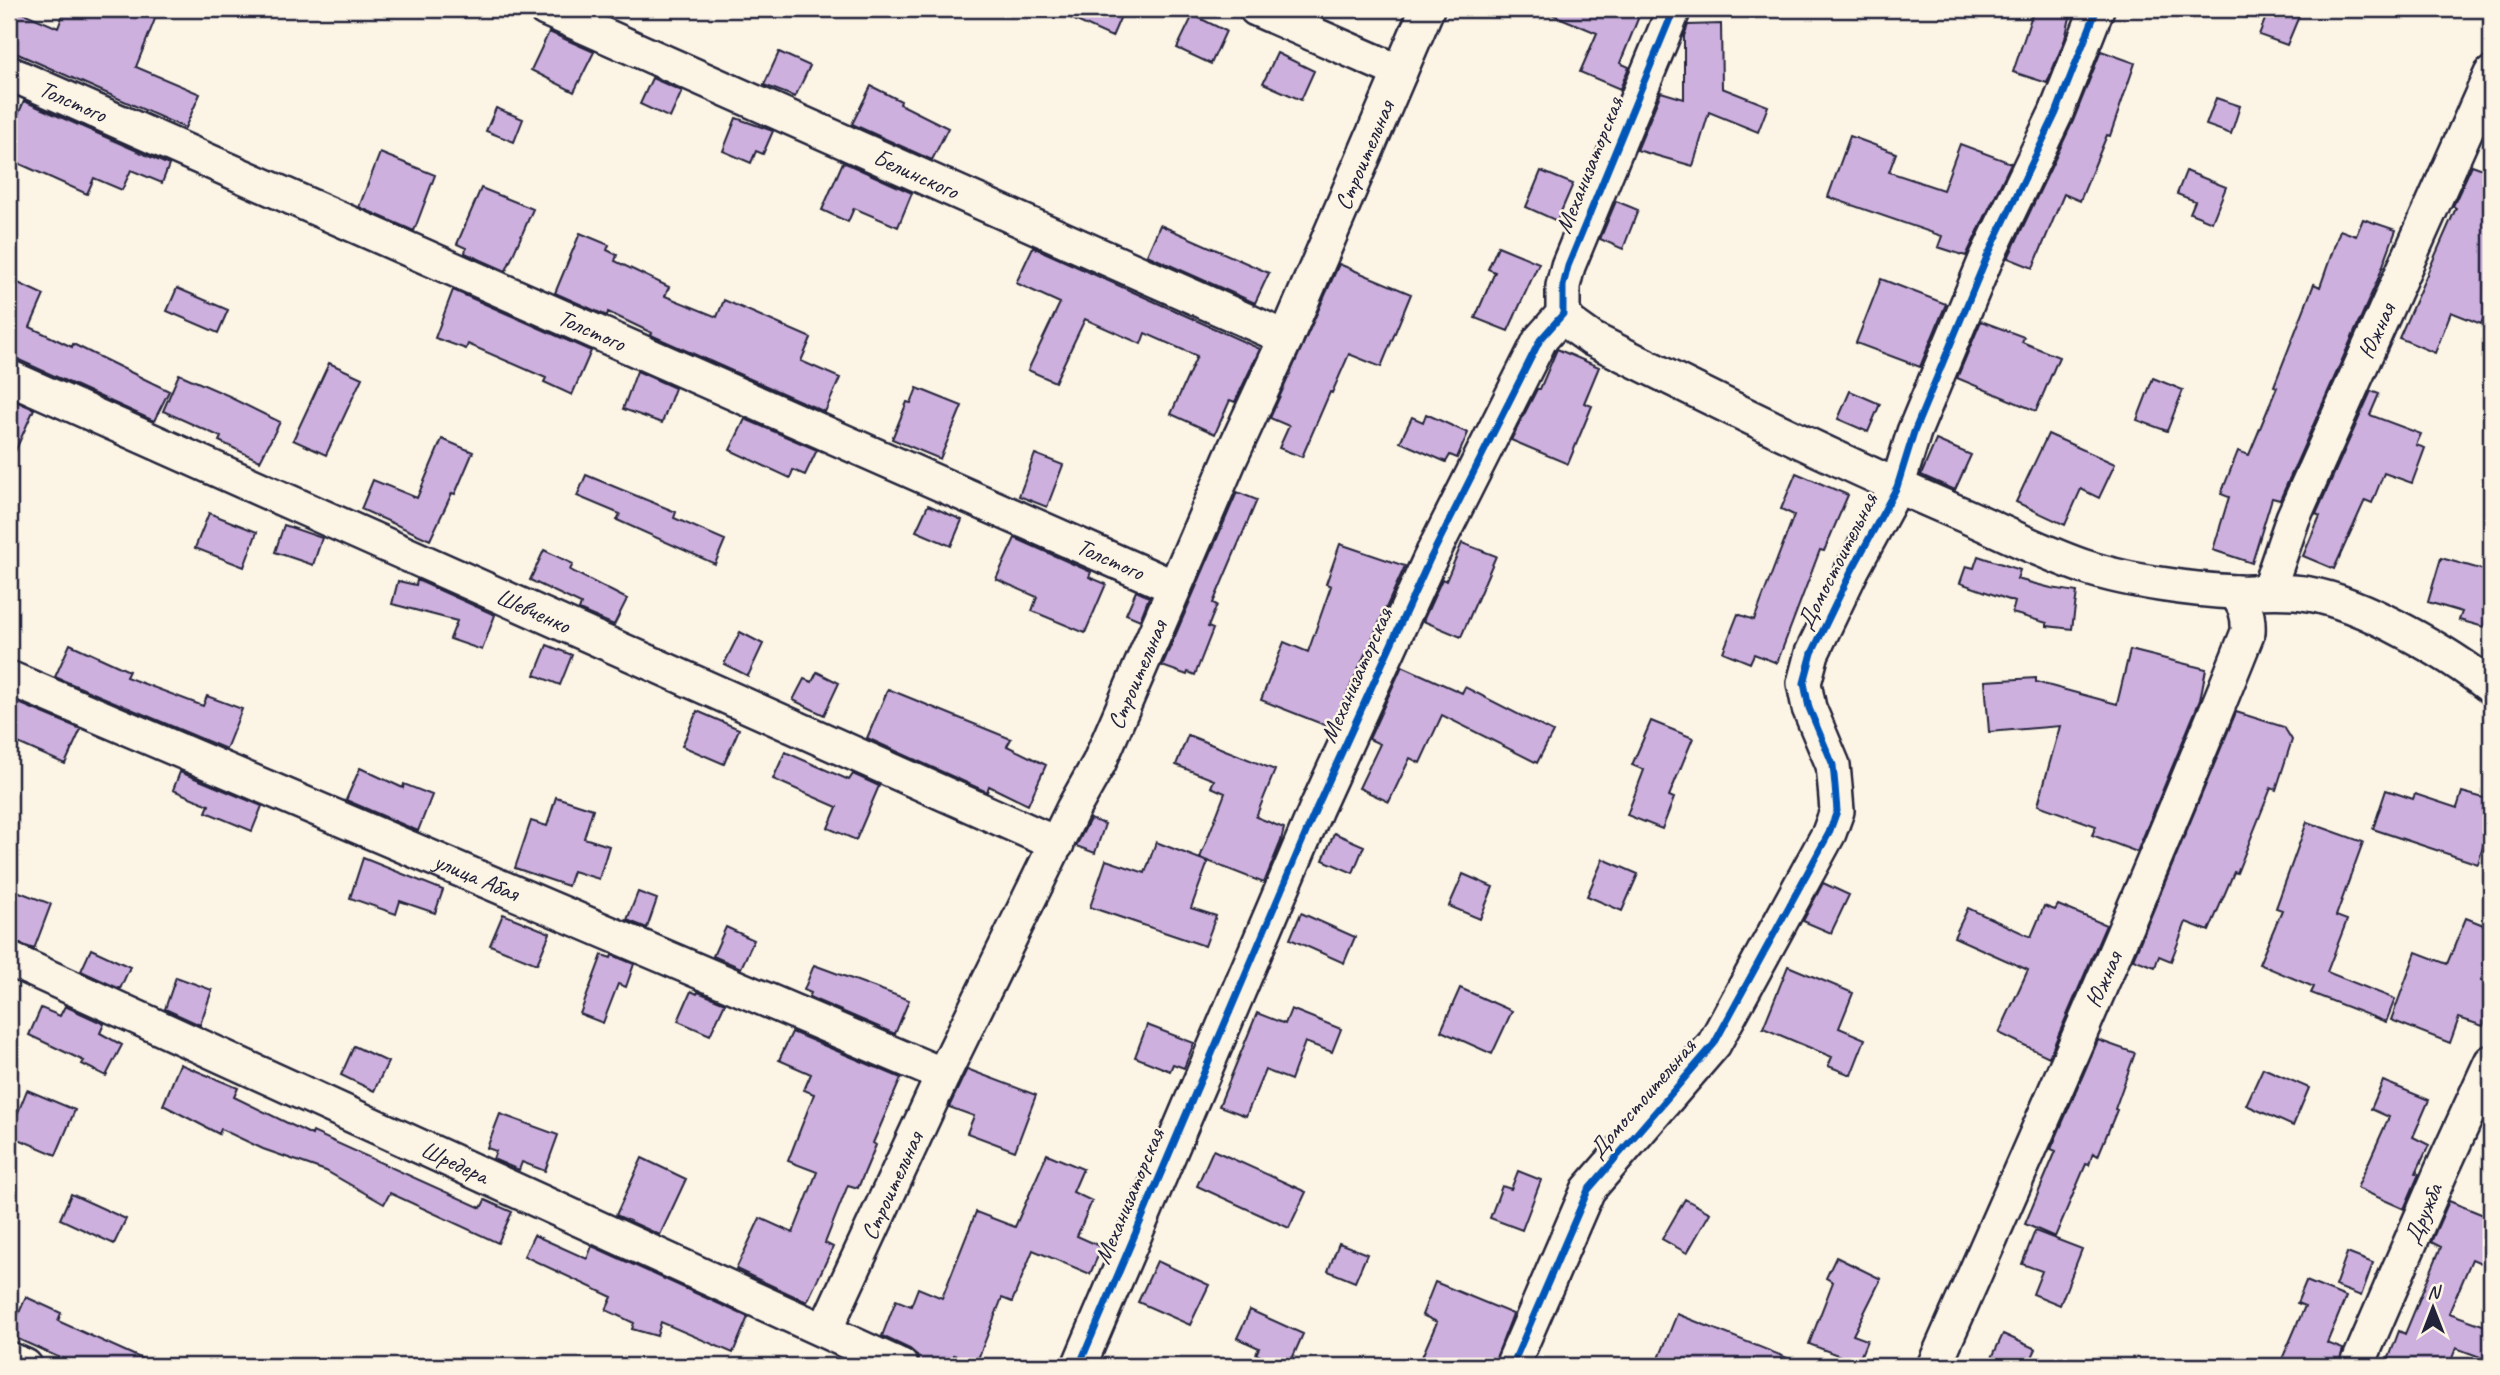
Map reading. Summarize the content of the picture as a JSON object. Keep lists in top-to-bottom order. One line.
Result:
{"streets":{"street":["Толстого","Строительная","Механизаторская","Белинского","Южная","Домостоительная","Шевченко","улица Абая","Шредера","Дружба"]},"crossings":[["Толстого","Строительная"],["Строительная","Белинского"],["Строительная","Шевченко"],["Строительная","улица Абая"],["Строительная","Шредера"]],"north":"top"}
